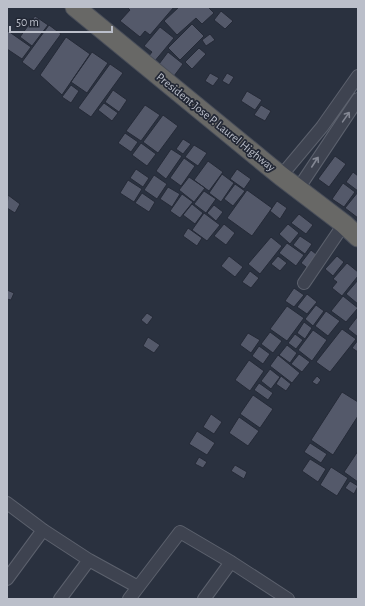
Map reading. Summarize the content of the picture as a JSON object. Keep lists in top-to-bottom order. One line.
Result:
{"streets":{"highway":["President Jose P. Laurel Highway"]},"scale_bar":"50 m"}
